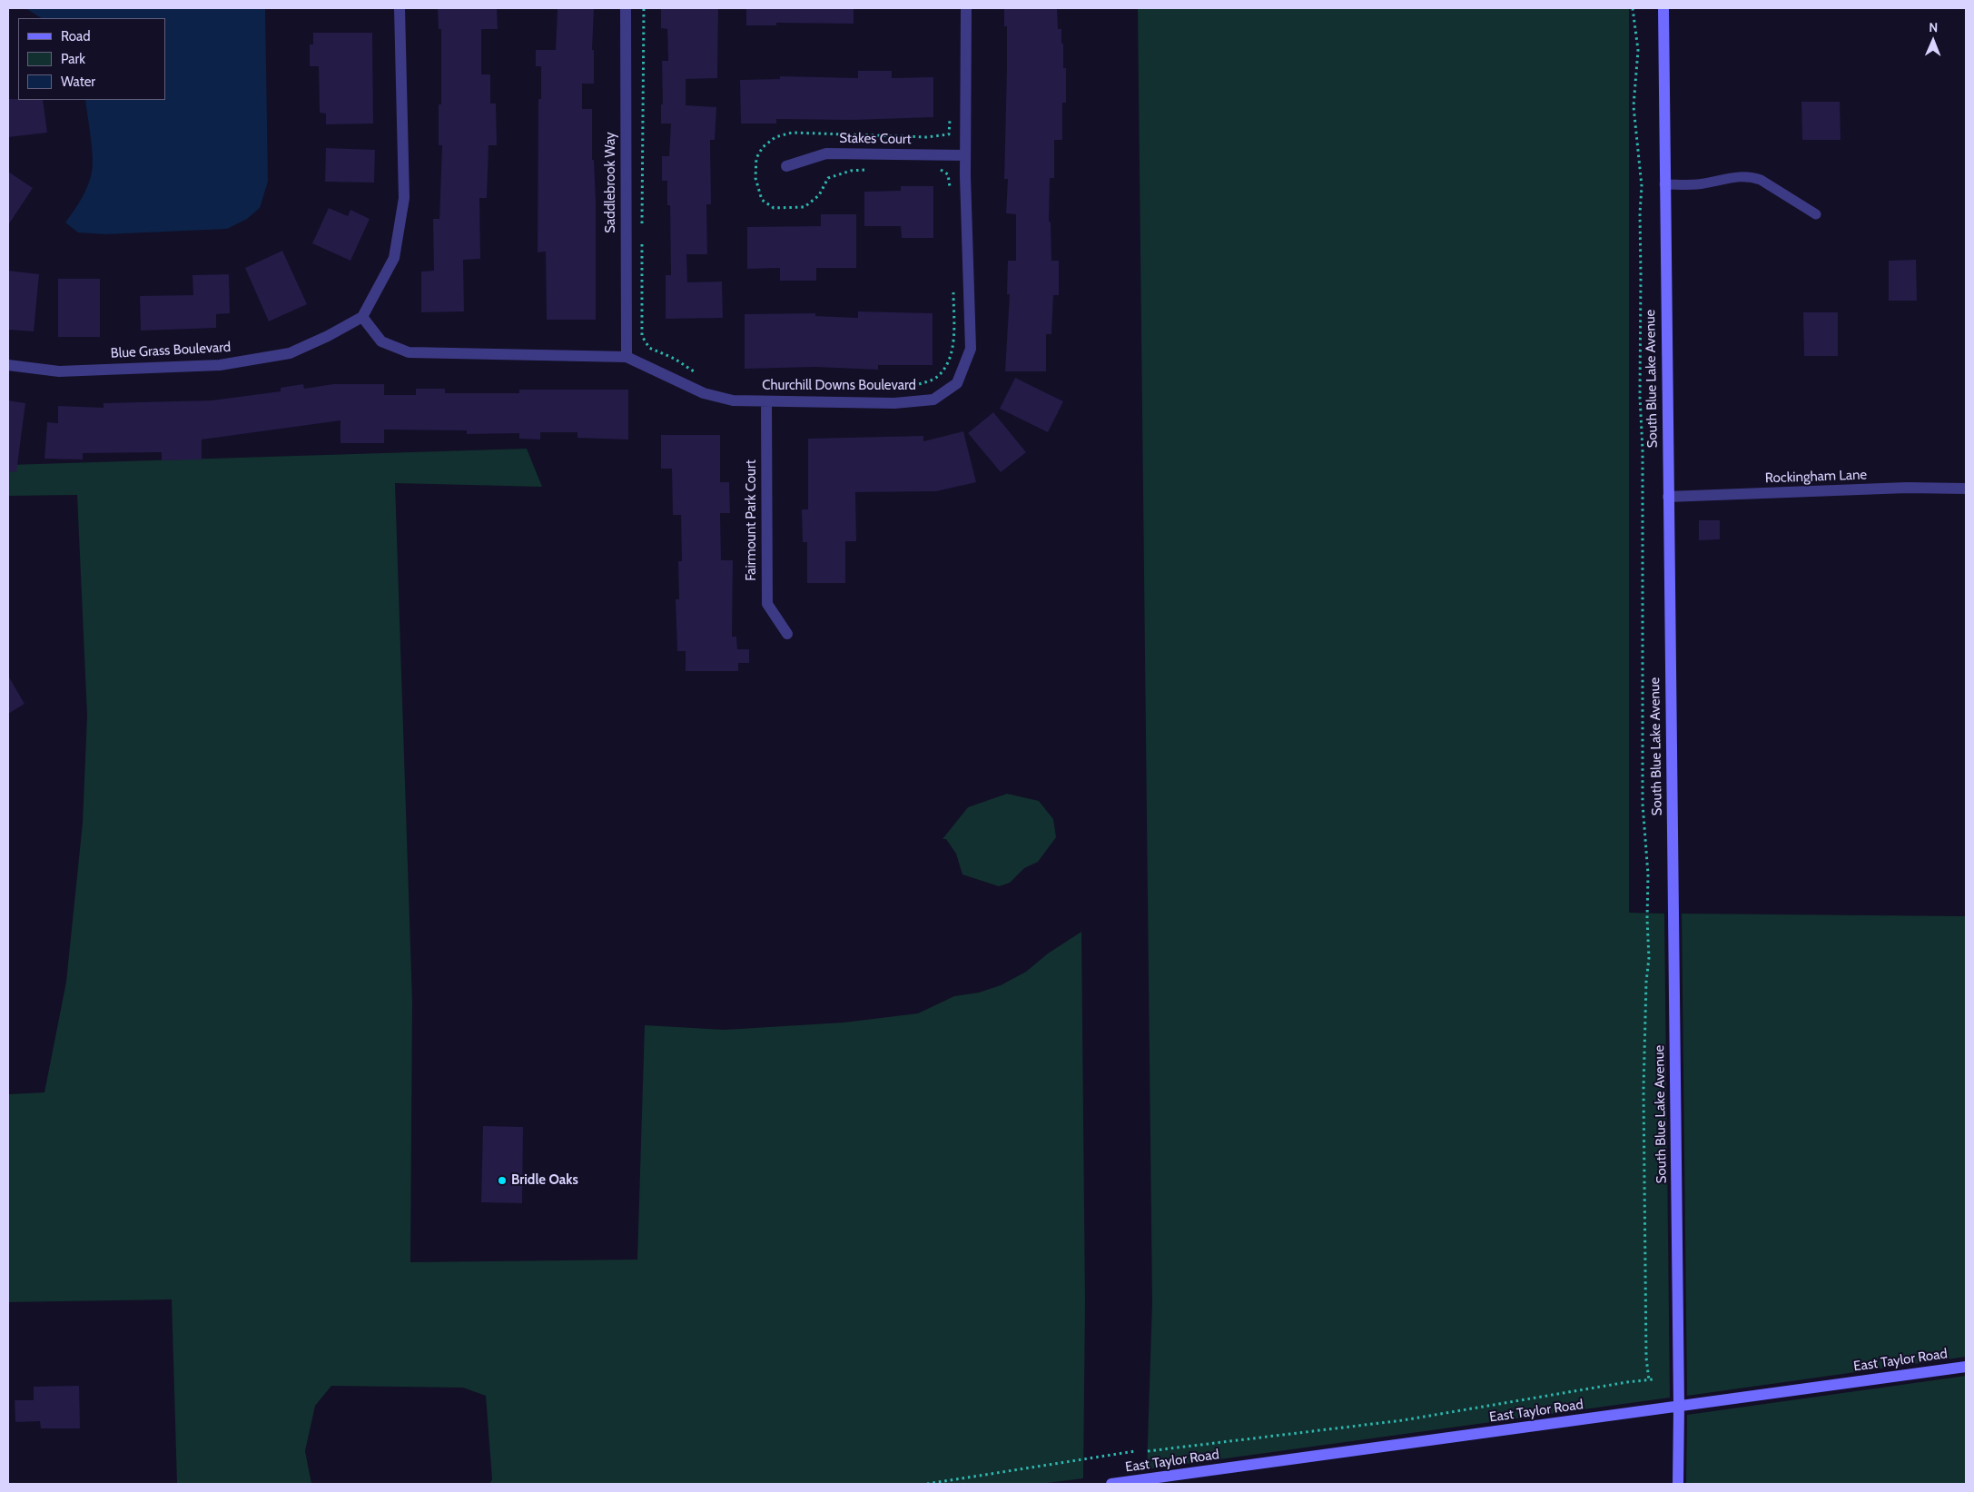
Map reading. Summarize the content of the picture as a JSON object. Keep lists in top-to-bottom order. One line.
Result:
{"streets":{"main road":["South Blue Lake Avenue","East Taylor Road"],"street":["Stakes Court","Saddlebrook Way","Blue Grass Boulevard","Churchill Downs Boulevard","Rockingham Lane","Fairmount Park Court"]},"crossings":[["Stakes Court","Churchill Downs Boulevard"],["Saddlebrook Way","Churchill Downs Boulevard"],["Blue Grass Boulevard","Churchill Downs Boulevard"],["South Blue Lake Avenue","Rockingham Lane"],["South Blue Lake Avenue","East Taylor Road"],["Churchill Downs Boulevard","Fairmount Park Court"]],"places":["Bridle Oaks"],"legend":["Road","Park","Water"],"north":"top"}
